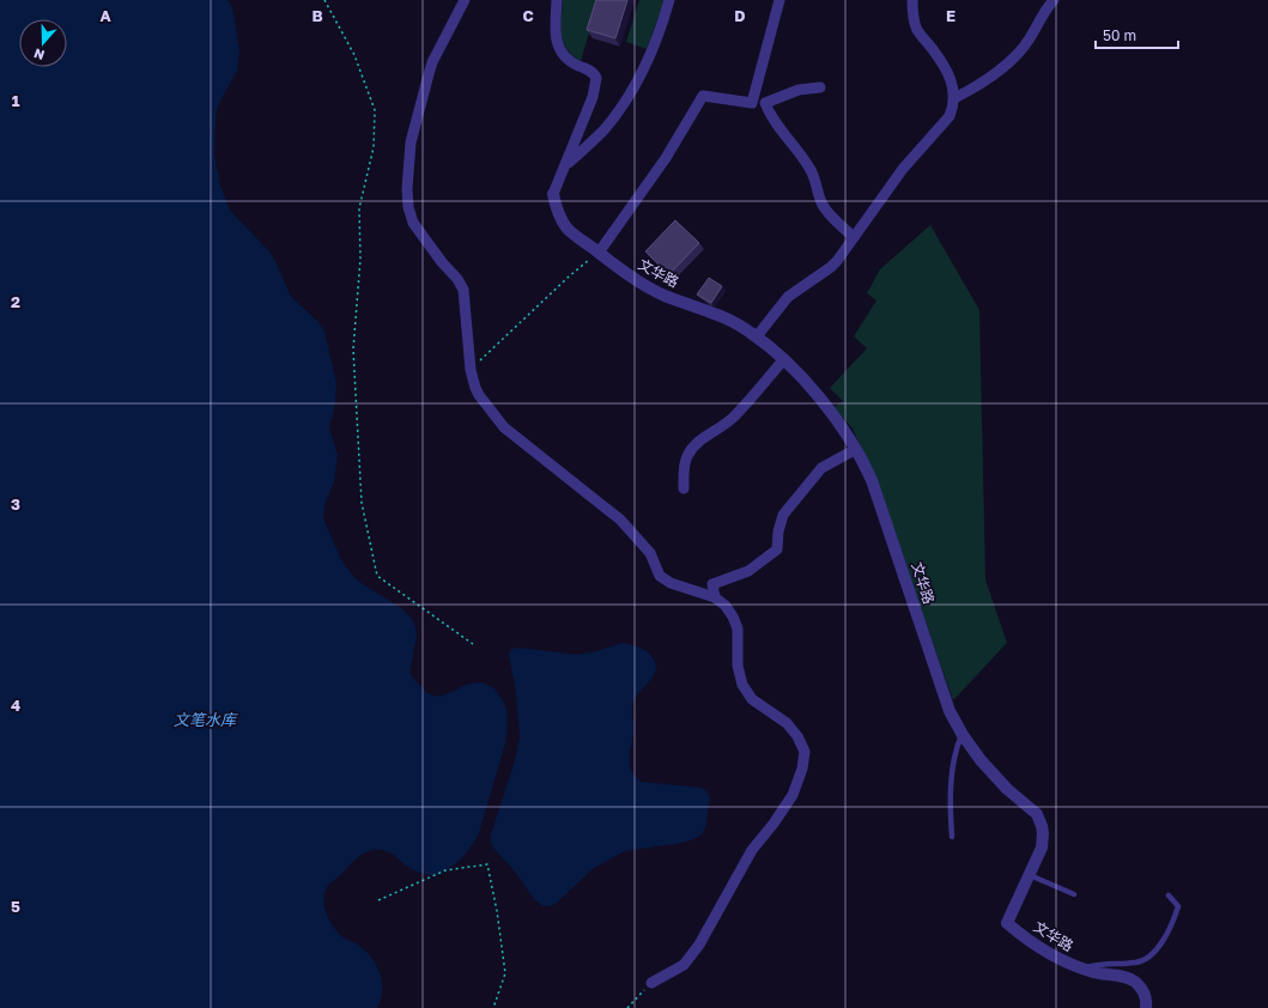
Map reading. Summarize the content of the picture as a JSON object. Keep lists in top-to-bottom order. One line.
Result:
{"streets":{"street":["文华路"]},"water":["文笔水库"],"scale_bar":"50 m","north":"bottom","grid":{"columns":["A","B","C","D","E"],"rows":["1","2","3","4","5"]}}
